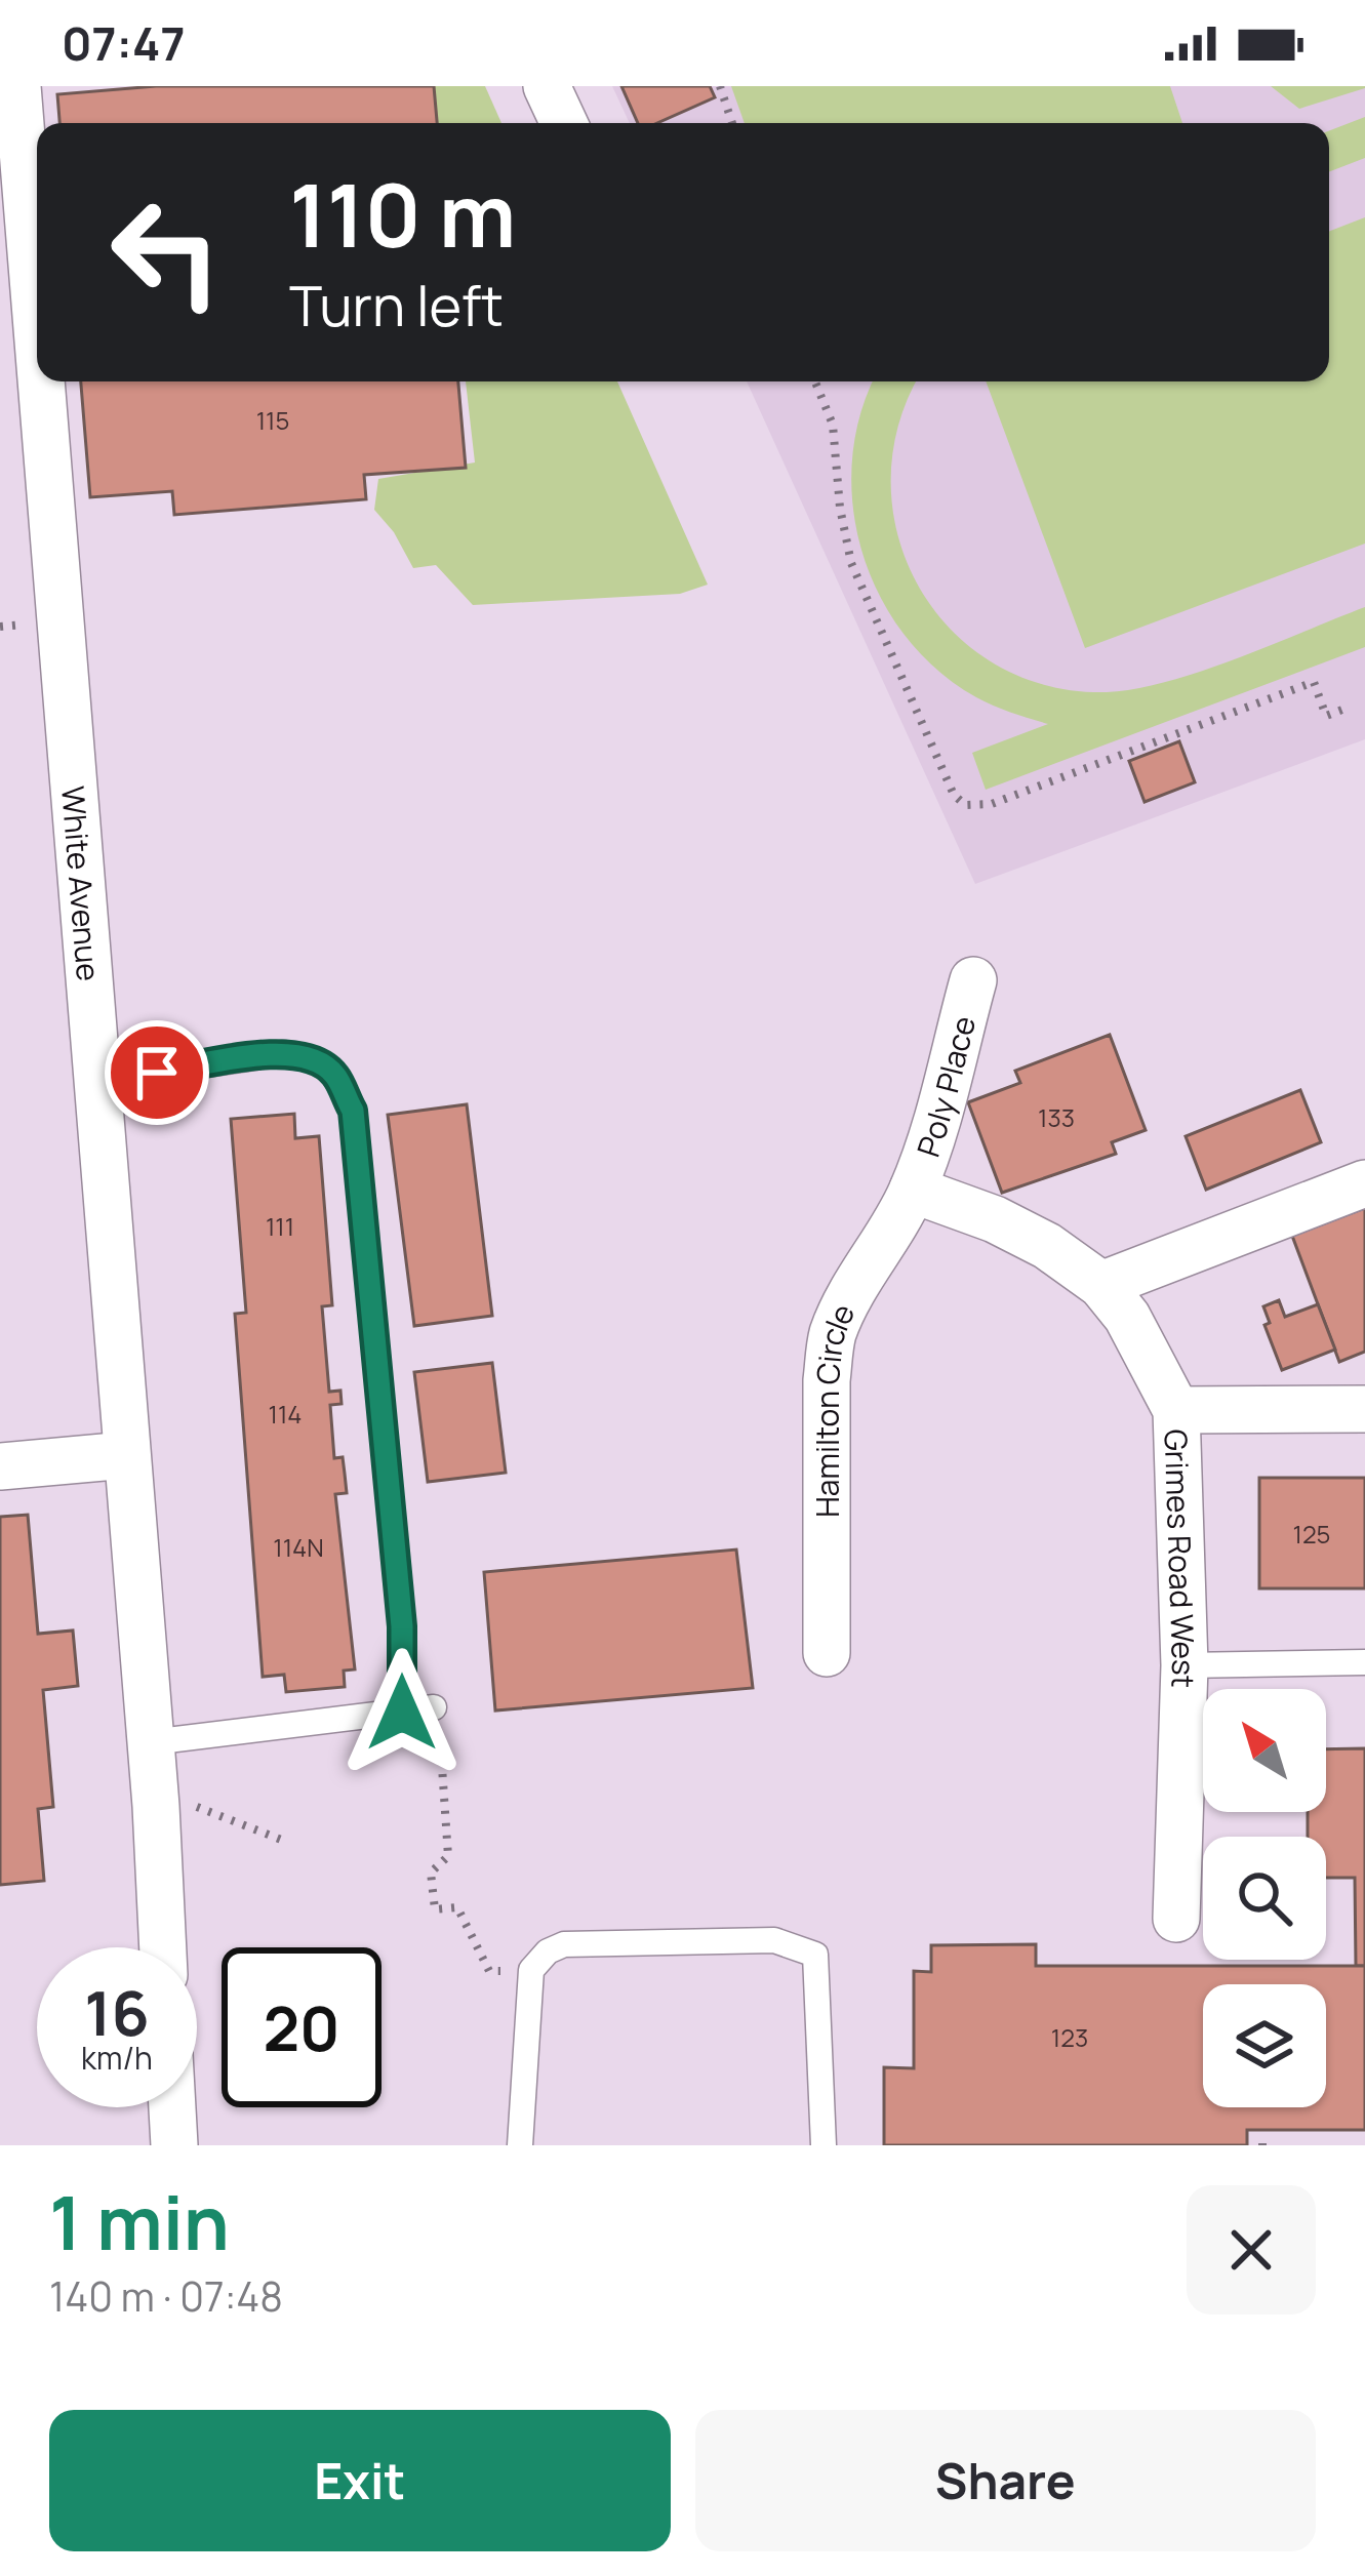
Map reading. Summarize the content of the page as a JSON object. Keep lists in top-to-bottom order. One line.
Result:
{"streets":{"street":["White Avenue","Poly Place","Hamilton Circle","Grimes Road West"]},"crossings":[["Poly Place","Hamilton Circle"],["Poly Place","Grimes Road West"],["Hamilton Circle","Grimes Road West"]],"house_numbers":["115","133","111","114","125","114N","123"],"north":"top left","page":{"status":"07:47","turn":["110 m","Turn left"],"speed":"16 km/h","limit":"20","heading":["1 min","140 m · 07:48"],"buttons":["Exit","Share"]}}
